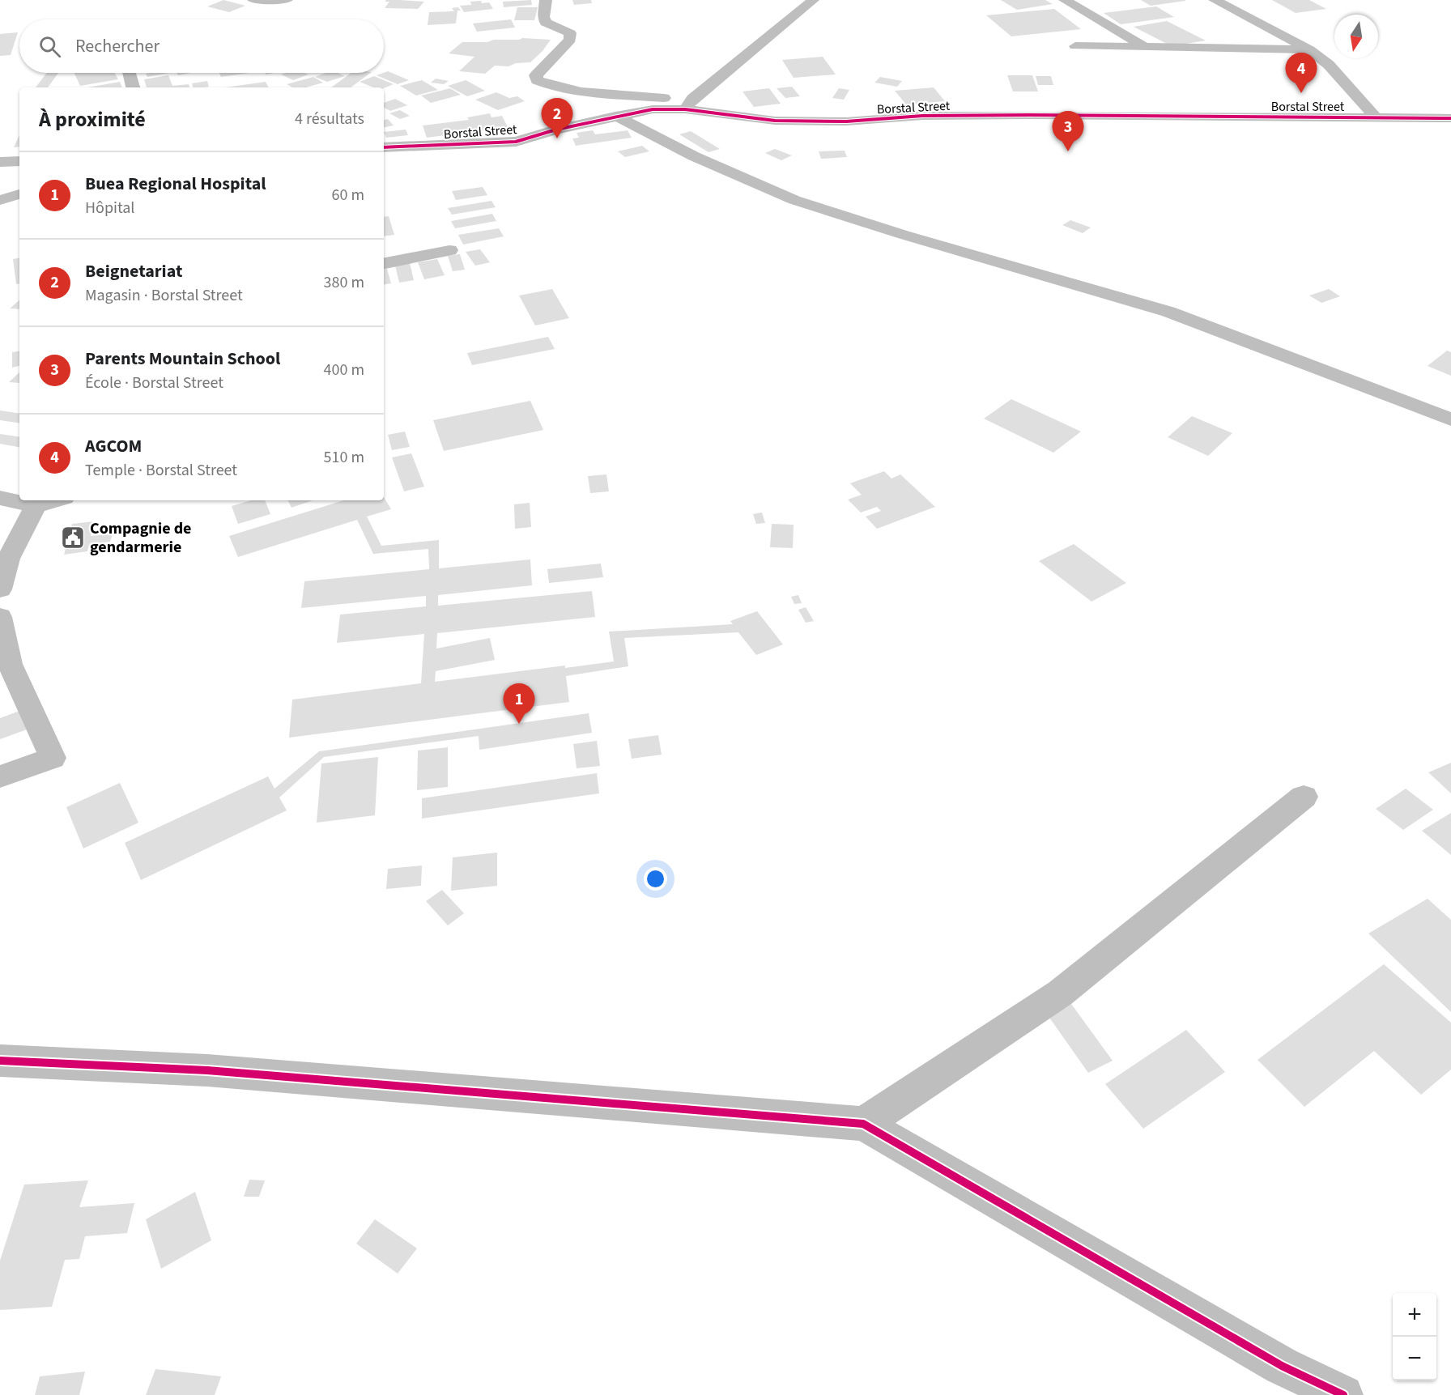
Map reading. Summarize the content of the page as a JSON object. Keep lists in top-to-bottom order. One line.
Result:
{"streets":{"street":["Borstal Street"]},"places":{"public building":["Compagnie de gendarmerie"]},"north":"bottom","page":{"search":"Rechercher","pins":["4","2","3","1"],"heading":["À proximité","4 résultats"],"list":[{"mark":"1","name":"Buea Regional Hospital","note":"Hôpital","value":"60 m"},{"mark":"2","name":"Beignetariat","note":"Magasin · Borstal Street","value":"380 m"},{"mark":"3","name":"Parents Mountain School","note":"École · Borstal Street","value":"400 m"},{"mark":"4","name":"AGCOM","note":"Temple · Borstal Street","value":"510 m"}],"map_buttons":["+","−"]}}
